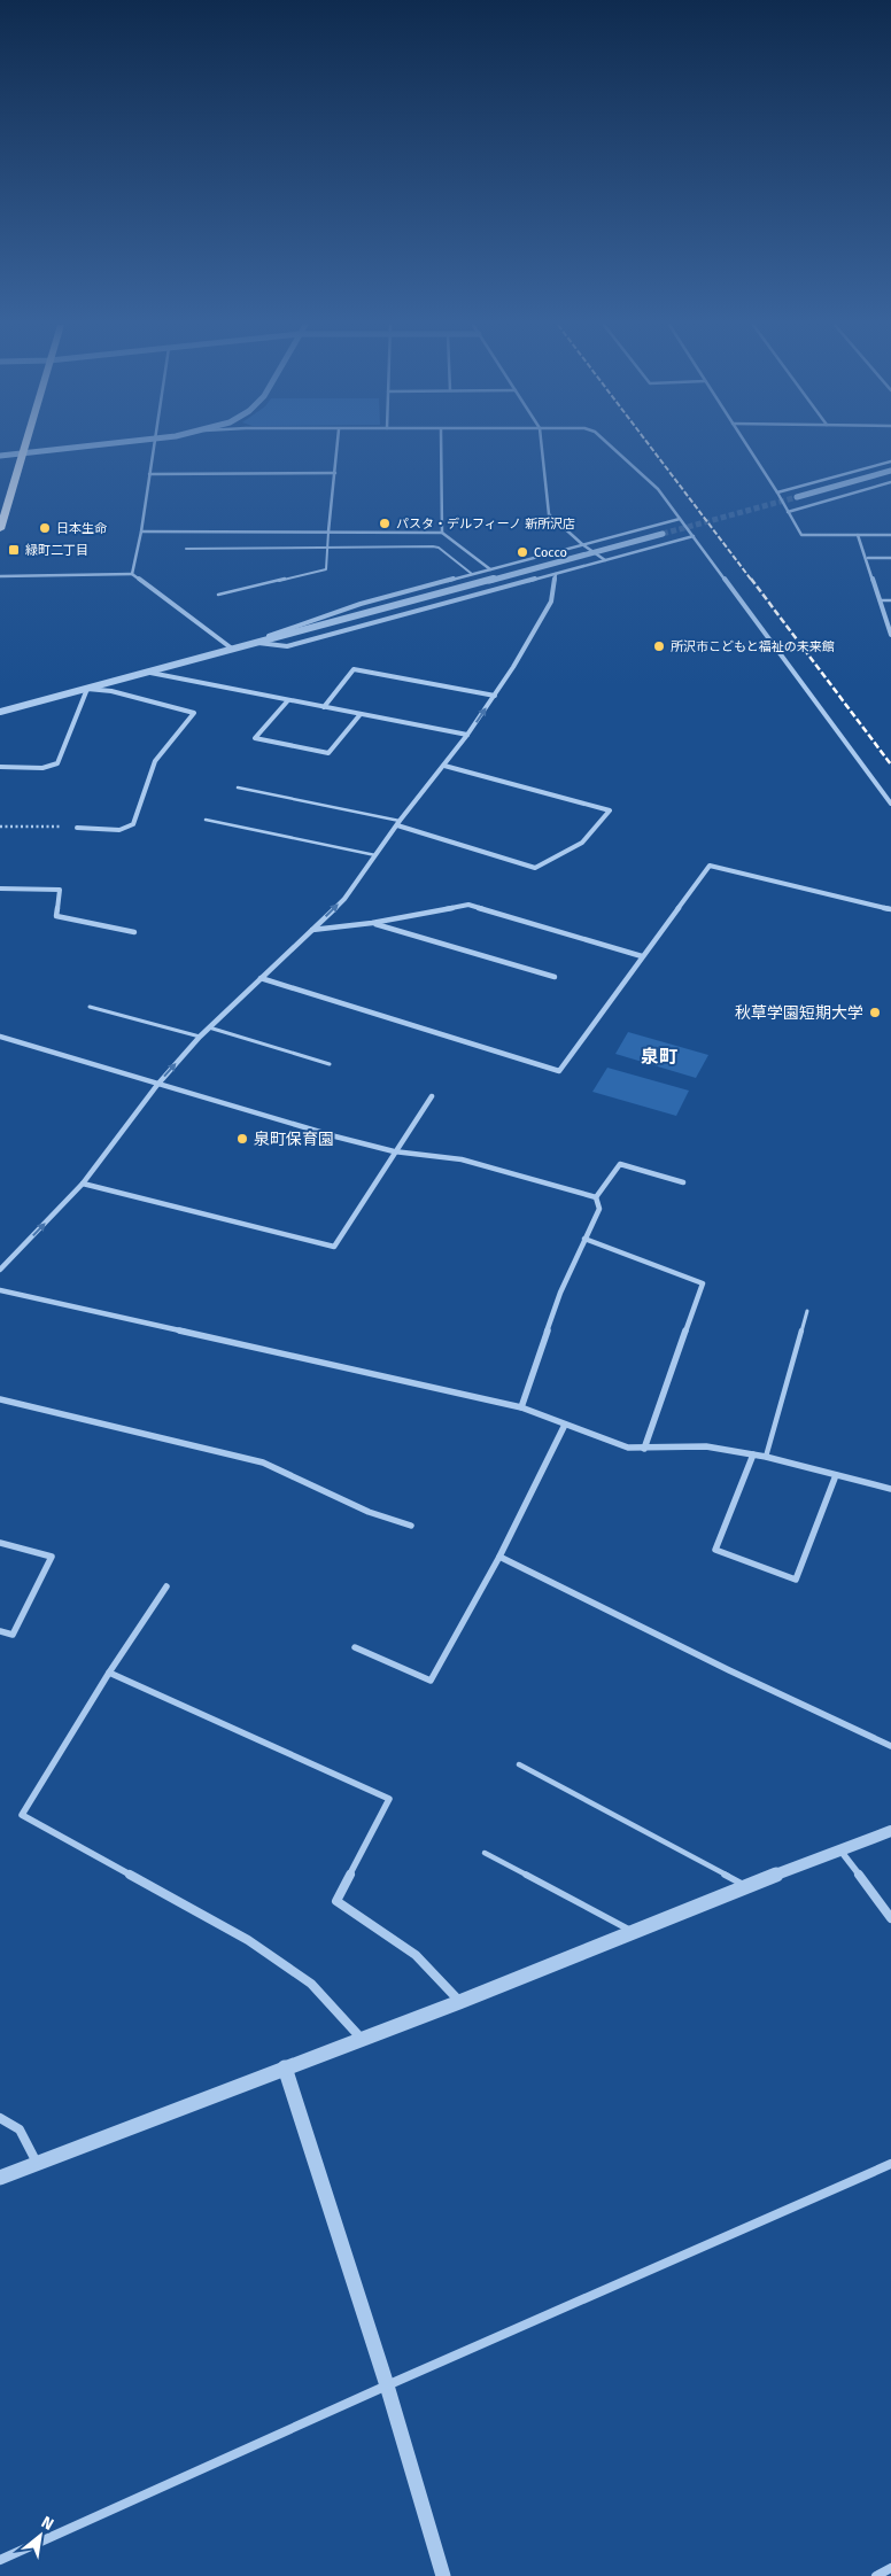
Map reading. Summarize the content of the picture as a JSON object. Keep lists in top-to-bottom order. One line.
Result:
{"districts":["泉町"],"places":{"other":["パスタ・デルフィーノ 新所沢店","日本生命","Cocco","所沢市こどもと福祉の未来館","秋草学園短期大学","泉町保育園"],"transit":["緑町二丁目"]},"north":"top right"}
